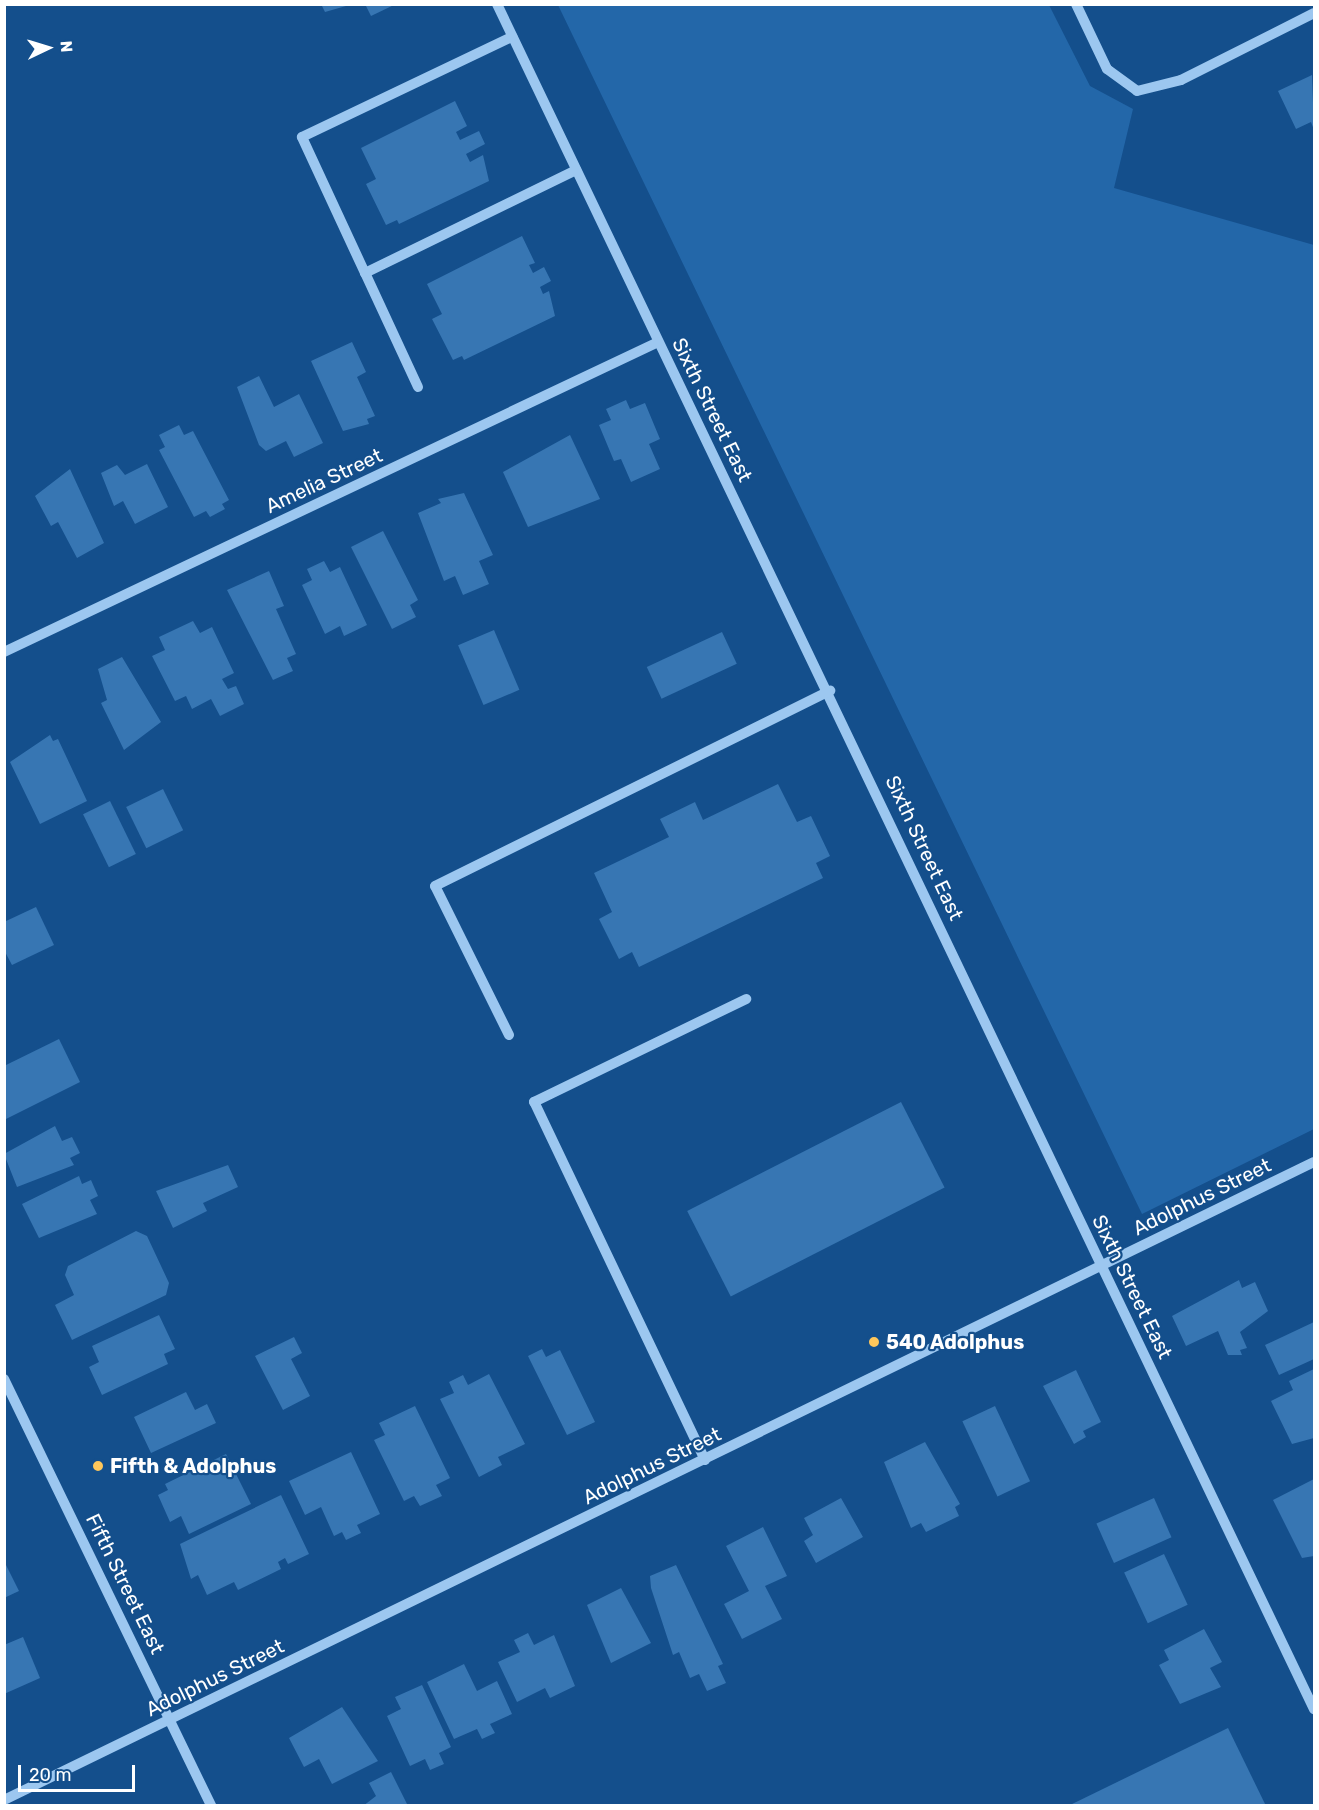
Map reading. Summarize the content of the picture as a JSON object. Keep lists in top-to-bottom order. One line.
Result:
{"streets":{"street":["Sixth Street East","Amelia Street","Adolphus Street","Fifth Street East"]},"crossings":[["Sixth Street East","Amelia Street"],["Sixth Street East","Adolphus Street"],["Adolphus Street","Fifth Street East"]],"places":["540 Adolphus","Fifth & Adolphus"],"scale_bar":"20 m","north":"right"}
